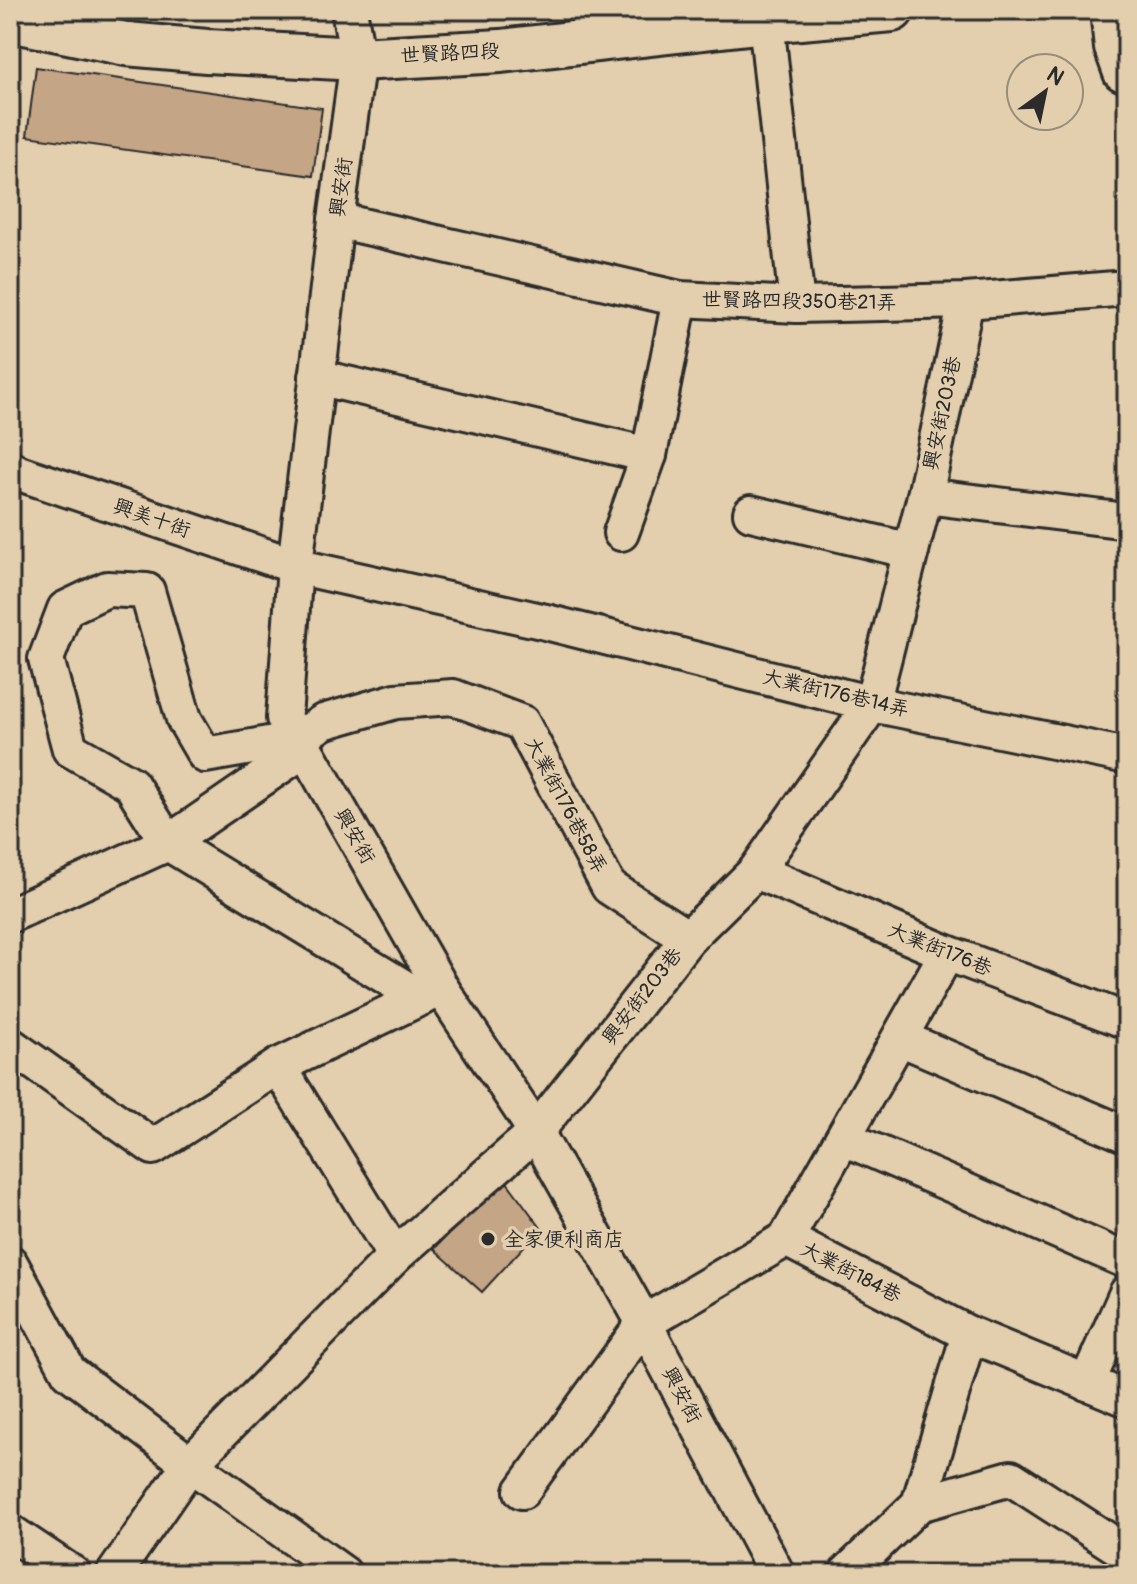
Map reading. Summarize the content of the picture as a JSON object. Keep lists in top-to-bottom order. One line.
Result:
{"streets":{"main road":["世賢路四段"],"street":["興安街","世賢路四段350巷21弄","興安街203巷","興美十街","大業街176巷14弄","大業街176巷58弄","大業街176巷","大業街184巷"]},"crossings":[["世賢路四段","興安街"],["興安街","世賢路四段350巷21弄"],["興安街","興安街203巷"],["興安街","興美十街"],["興安街","大業街176巷58弄"],["世賢路四段350巷21弄","興安街203巷"],["興安街203巷","大業街176巷14弄"],["興安街203巷","大業街176巷58弄"],["興安街203巷","大業街176巷"],["興美十街","大業街176巷14弄"],["大業街176巷","大業街184巷"]],"places":["全家便利商店"],"north":"top right"}
